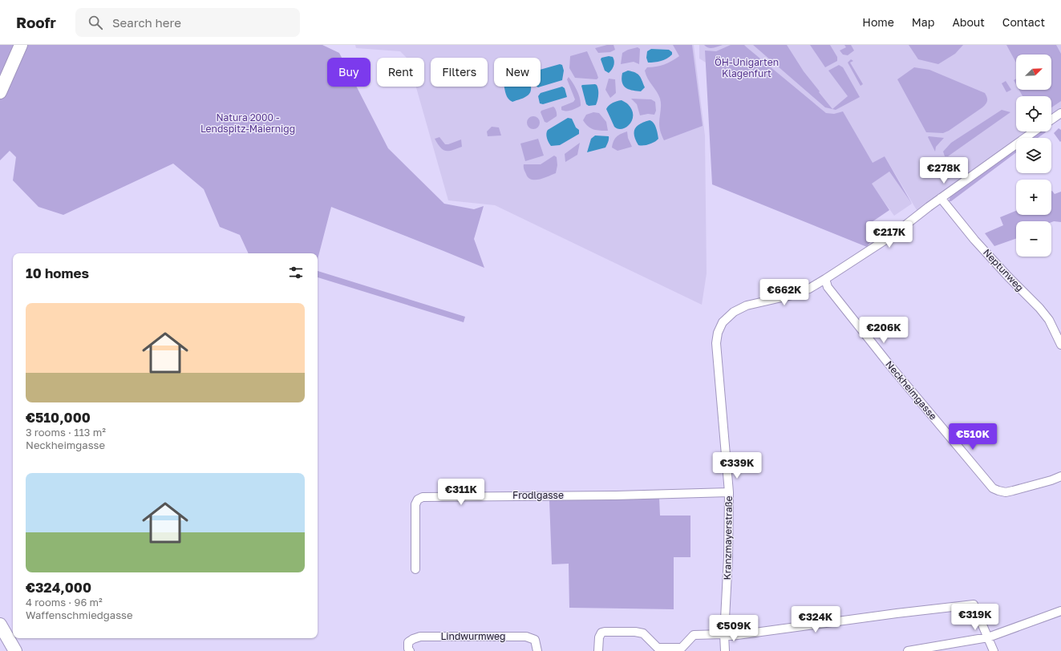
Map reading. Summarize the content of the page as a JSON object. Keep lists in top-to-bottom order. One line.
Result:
{"streets":{"street":["Neptunweg","Neckheimgasse","Frodlgasse","Kranzmayerstraße","Lindwurmweg"]},"crossings":[["Neptunweg","Kranzmayerstraße"],["Neckheimgasse","Kranzmayerstraße"],["Frodlgasse","Kranzmayerstraße"]],"parks":["ÖH-Unigarten Klagenfurt","Natura 2000 - Lendspitz-Maiernigg"],"north":"top right","page":{"header":"Roofr","search":"Search here","nav":["Home","Map","About","Contact"],"map_buttons":["+","−"],"chip":["Buy","Rent","Filters","New"],"price":["€278K","€217K","€662K","€206K","€510K","€339K","€311K","€319K","€324K","€509K"],"heading":"10 homes","list":[{"name":"€510,000","note":"3 rooms · 113 m² · Neckheimgasse"},{"name":"€324,000","note":"4 rooms · 96 m² · Waffenschmiedgasse"}]}}
